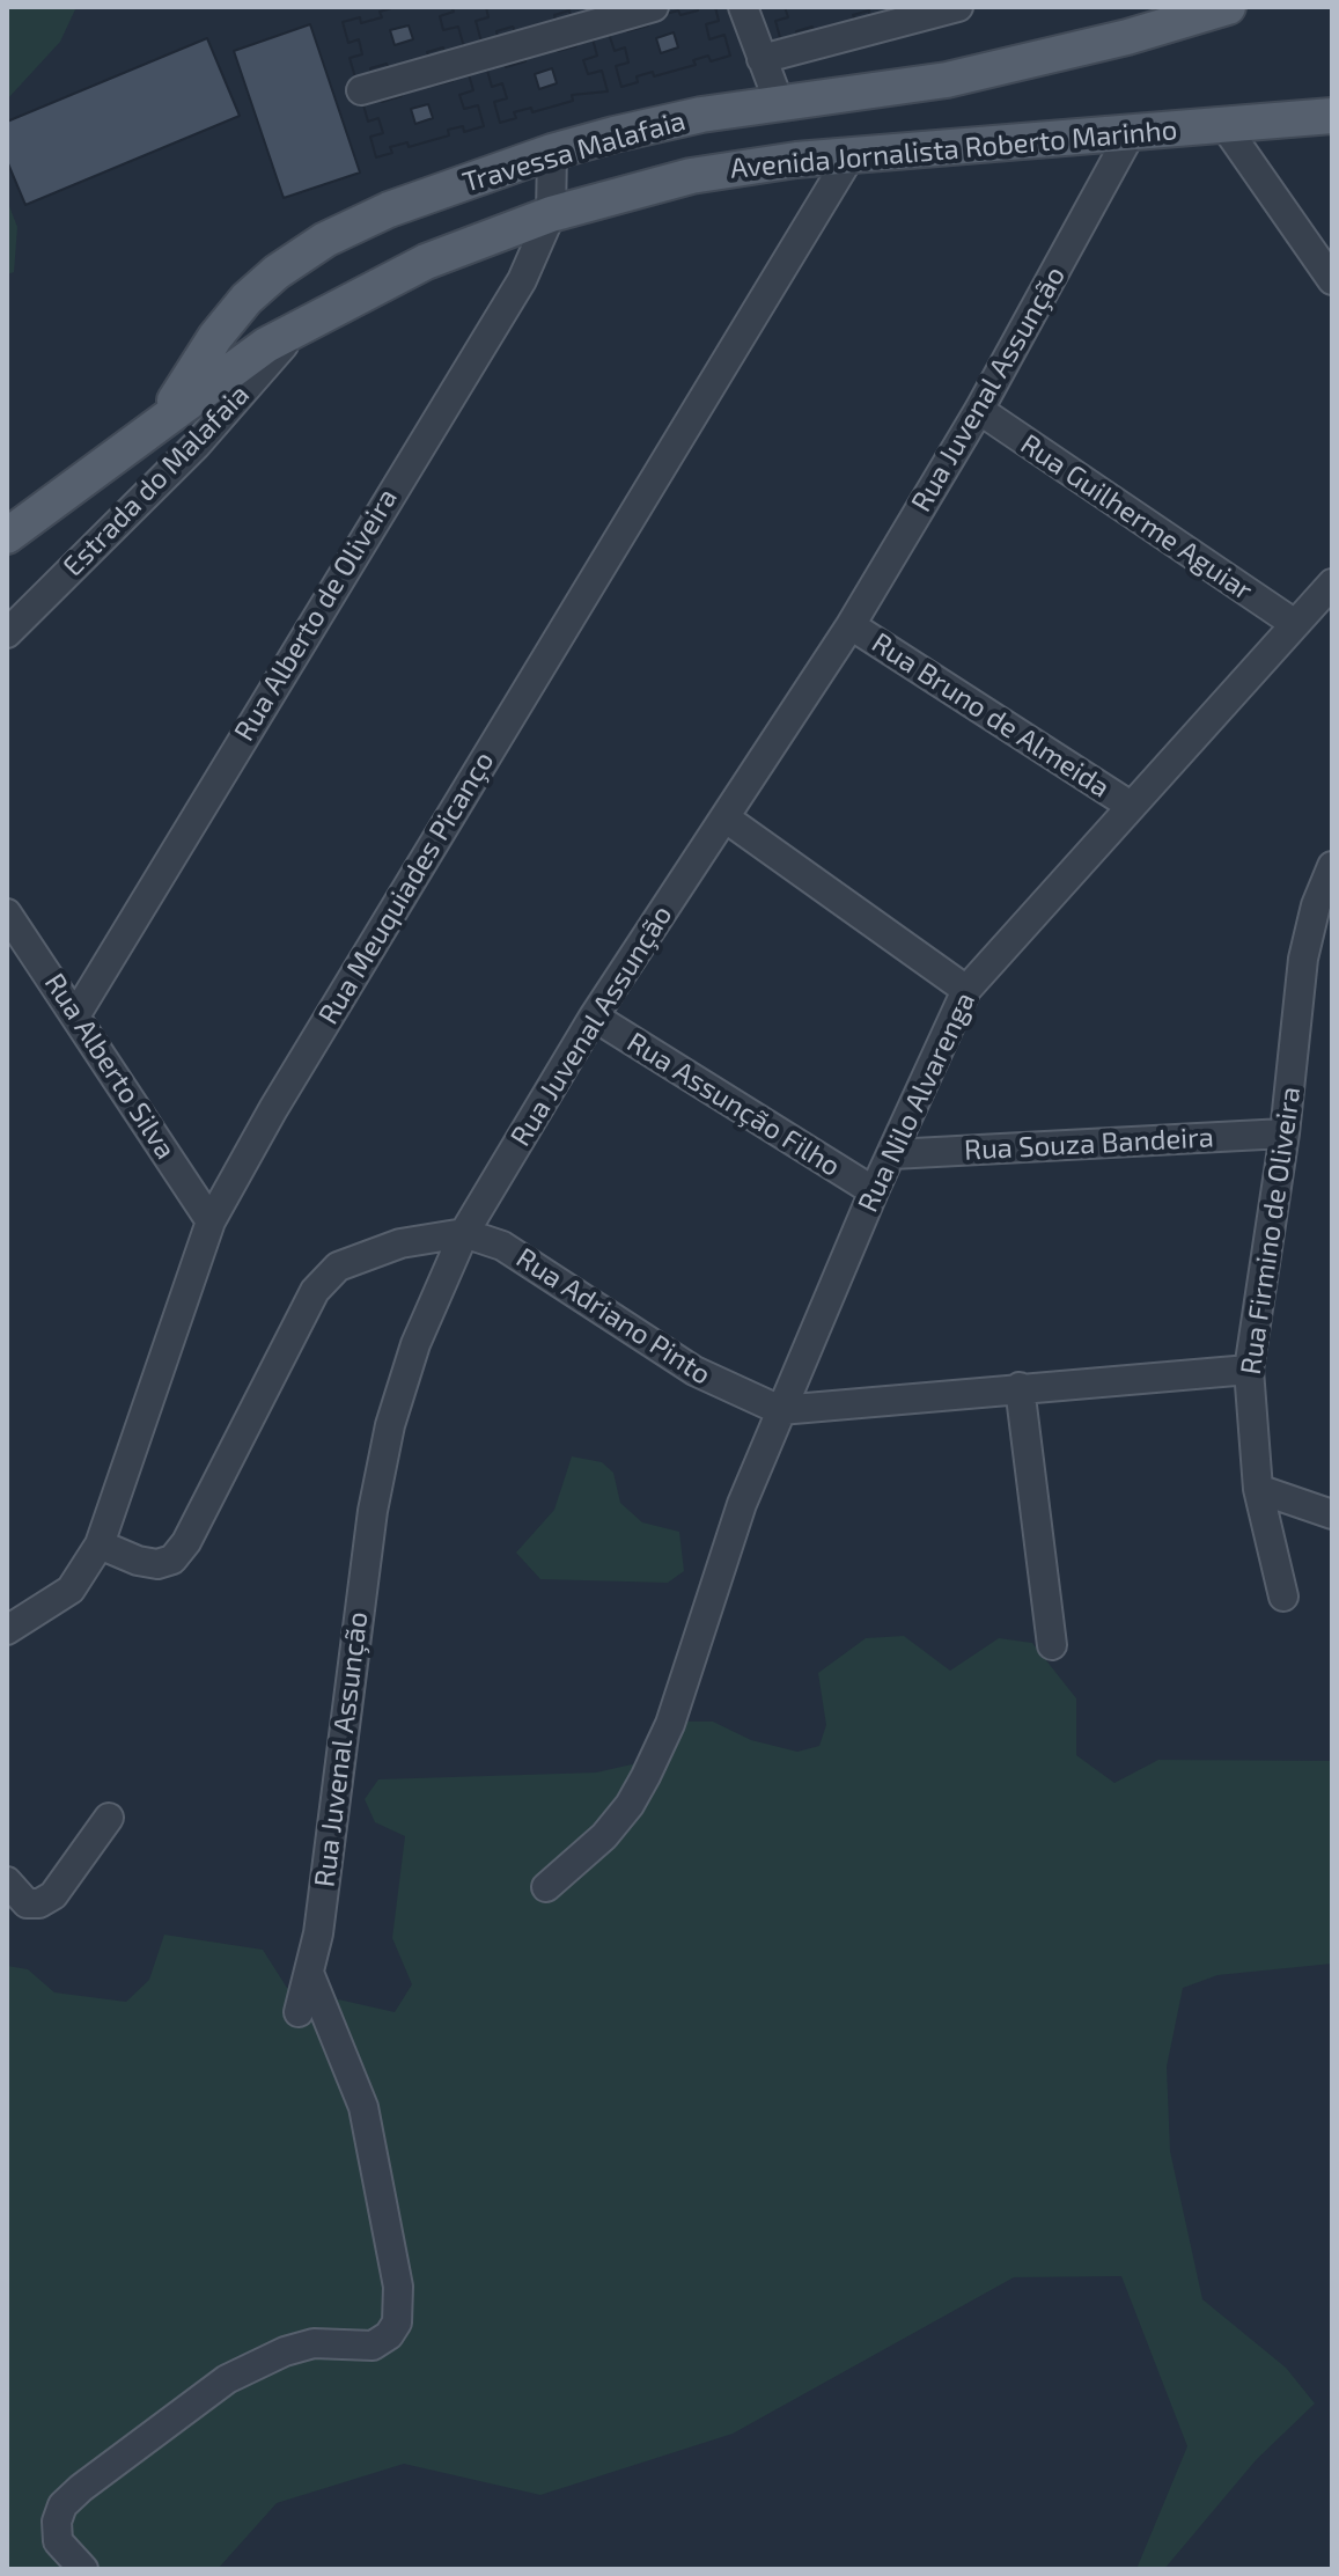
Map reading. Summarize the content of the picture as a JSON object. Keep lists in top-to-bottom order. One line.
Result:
{"streets":{"main road":["Avenida Jornalista Roberto Marinho","Travessa Malafaia"],"street":["Rua Juvenal Assunção","Estrada do Malafaia","Rua Guilherme Aguiar","Rua Alberto de Oliveira","Rua Bruno de Almeida","Rua Meuquiades Picanço","Rua Alberto Silva","Rua Nilo Alvarenga","Rua Assunção Filho","Rua Souza Bandeira","Rua Firmino de Oliveira","Rua Adriano Pinto"]},"crossings":[["Avenida Jornalista Roberto Marinho","Travessa Malafaia"],["Avenida Jornalista Roberto Marinho","Rua Juvenal Assunção"],["Avenida Jornalista Roberto Marinho","Estrada do Malafaia"],["Avenida Jornalista Roberto Marinho","Rua Alberto de Oliveira"],["Avenida Jornalista Roberto Marinho","Rua Meuquiades Picanço"],["Rua Juvenal Assunção","Rua Guilherme Aguiar"],["Rua Juvenal Assunção","Rua Bruno de Almeida"],["Rua Juvenal Assunção","Rua Assunção Filho"],["Rua Juvenal Assunção","Rua Adriano Pinto"],["Rua Guilherme Aguiar","Rua Nilo Alvarenga"],["Rua Alberto de Oliveira","Rua Alberto Silva"],["Rua Bruno de Almeida","Rua Nilo Alvarenga"],["Rua Meuquiades Picanço","Rua Alberto Silva"],["Rua Meuquiades Picanço","Rua Adriano Pinto"],["Rua Nilo Alvarenga","Rua Assunção Filho"],["Rua Nilo Alvarenga","Rua Souza Bandeira"],["Rua Nilo Alvarenga","Rua Adriano Pinto"],["Rua Souza Bandeira","Rua Firmino de Oliveira"]]}
